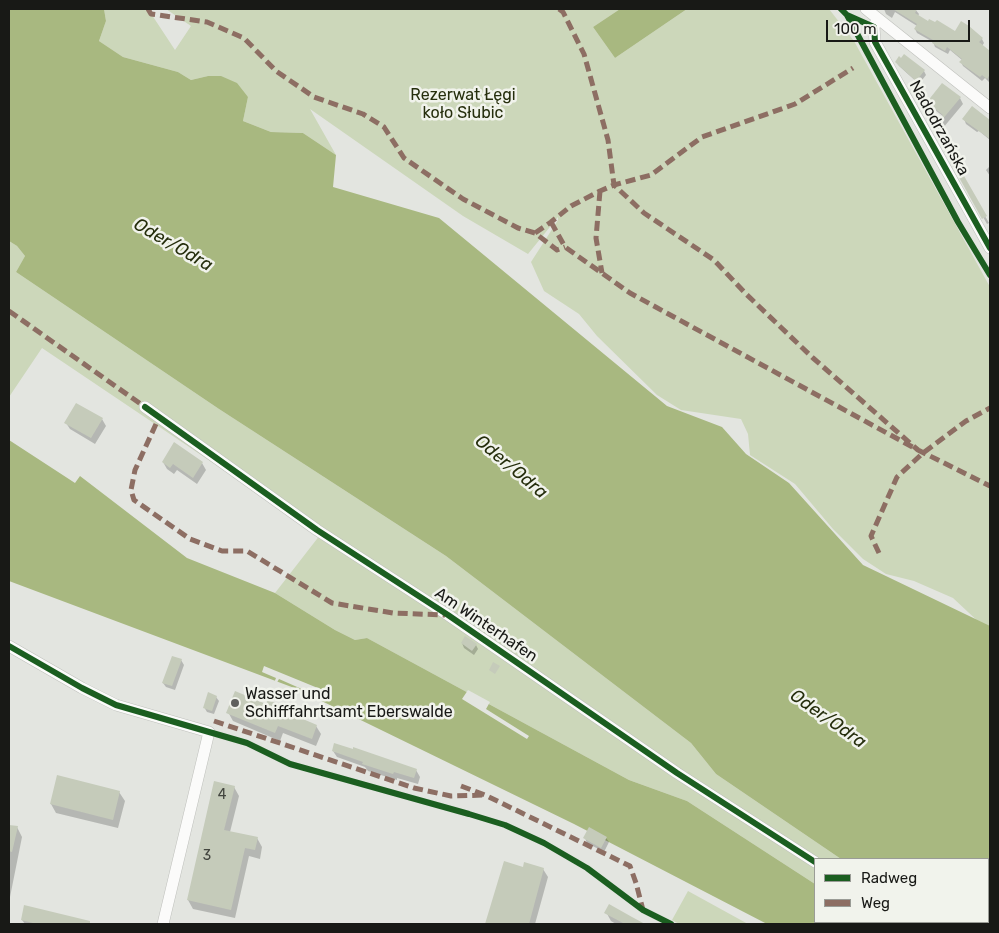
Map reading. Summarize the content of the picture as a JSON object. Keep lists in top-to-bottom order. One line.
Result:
{"streets":{"street":["Nadodrzańska","Am Winterhafen"]},"water":["Oder/Odra"],"parks":["Rezerwat Łęgi koło Słubic"],"places":["Wasser und Schifffahrtsamt Eberswalde"],"house_numbers":["4","3"],"legend":["Radweg","Weg"],"scale_bar":"100 m"}
